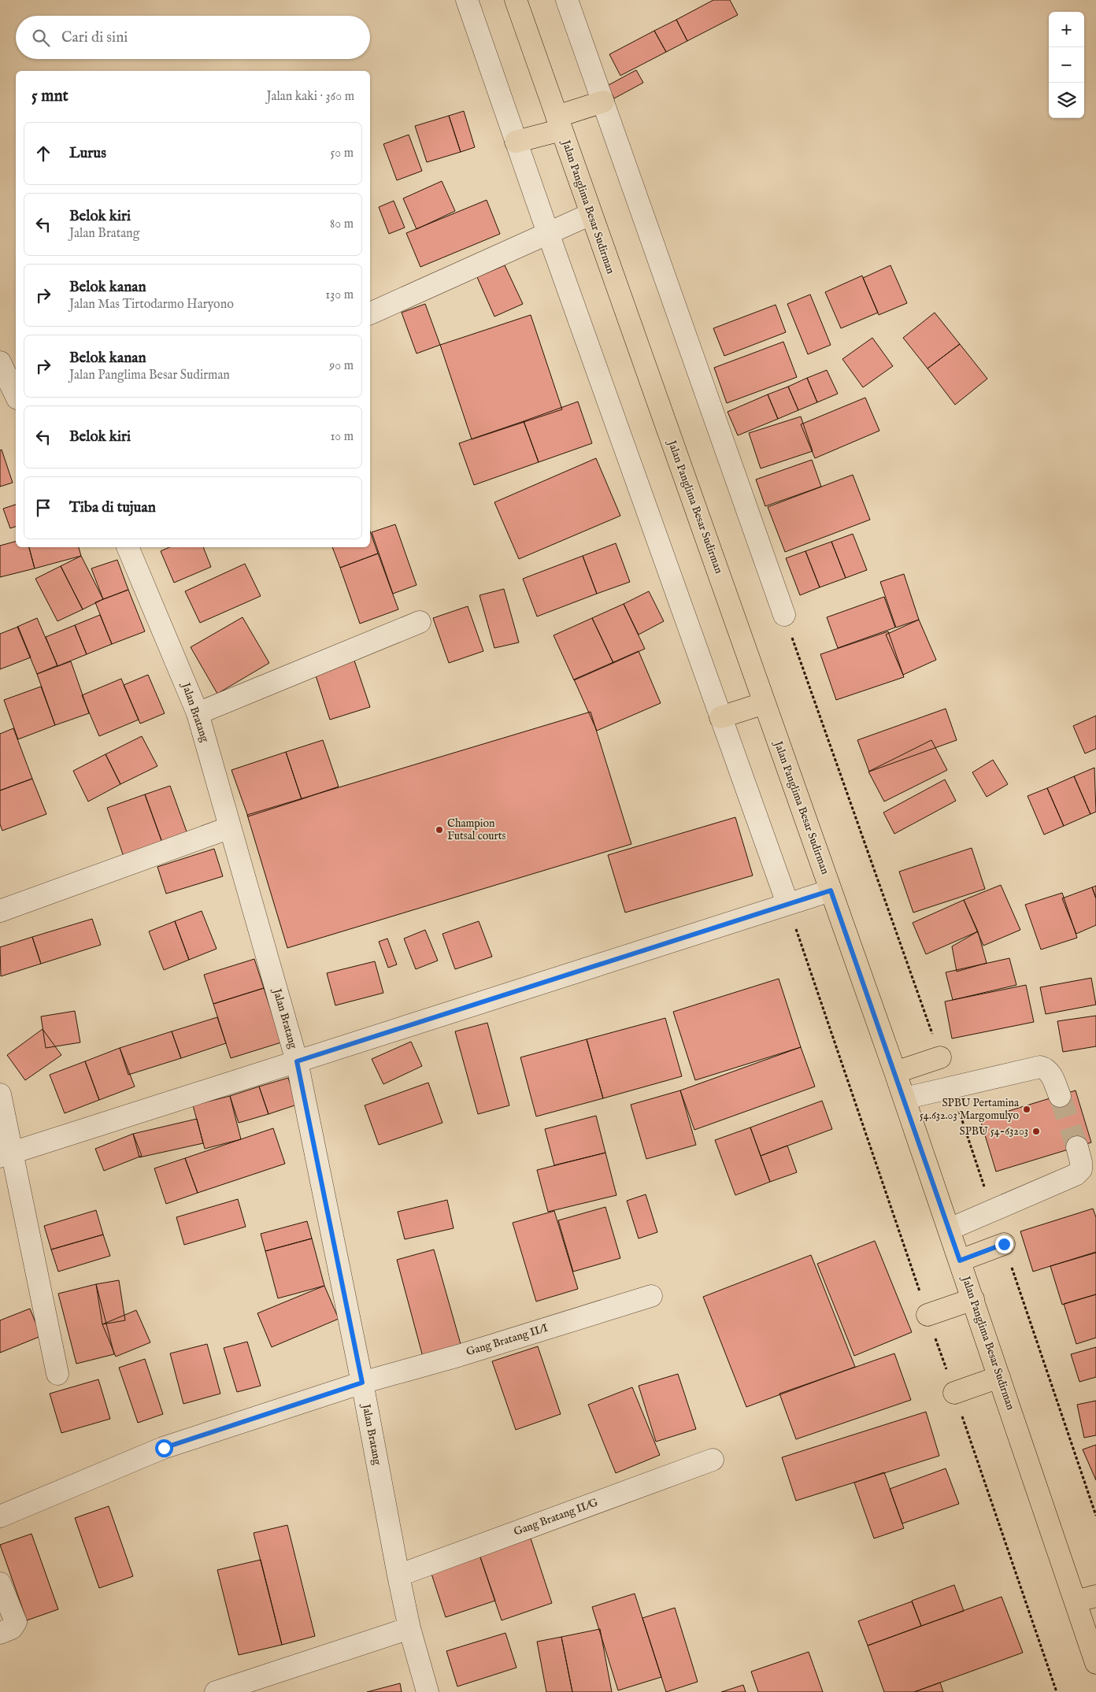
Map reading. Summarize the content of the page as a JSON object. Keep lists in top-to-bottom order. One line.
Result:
{"streets":{"main road":["Jalan Panglima Besar Sudirman"],"street":["Jalan Bratang","Gang Bratang II/I","Gang Bratang II/G"]},"crossings":[["Jalan Bratang","Gang Bratang II/I"],["Jalan Bratang","Gang Bratang II/G"]],"places":["Champion Futsal courts","SPBU Pertamina 54.632.03 Margomulyo","SPBU 54-63203"],"page":{"map_buttons":["+","−"],"search":"Cari di sini","heading":["5 mnt","Jalan kaki · 360 m"],"list":[["Lurus","50 m"],["Belok kiri","Jalan Bratang","80 m"],["Belok kanan","Jalan Mas Tirtodarmo Haryono","130 m"],["Belok kanan","Jalan Panglima Besar Sudirman","90 m"],["Belok kiri","10 m"],"Tiba di tujuan"]}}
